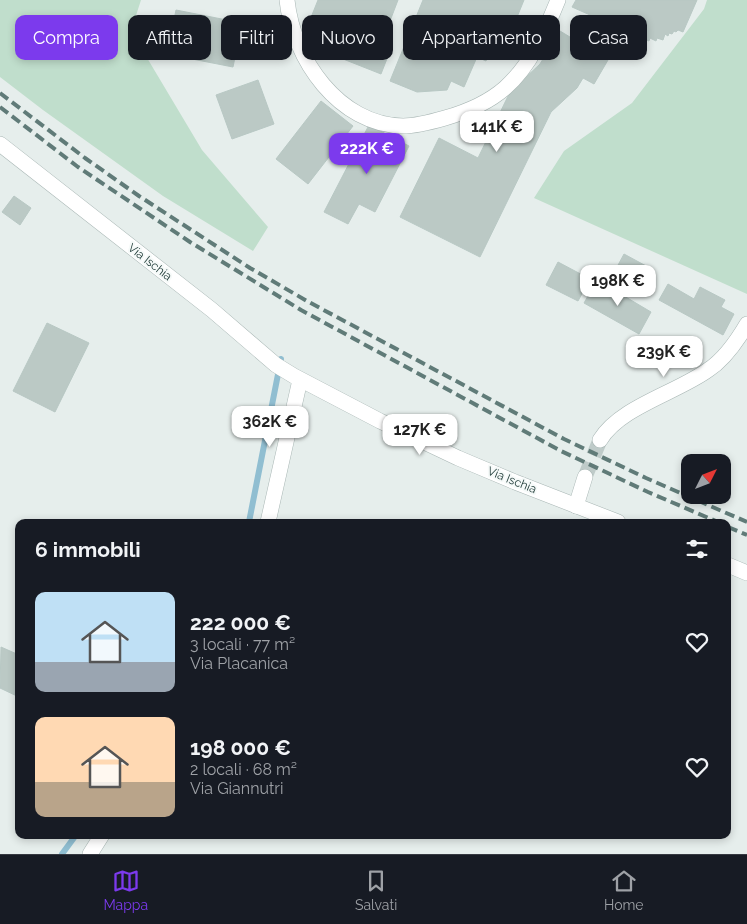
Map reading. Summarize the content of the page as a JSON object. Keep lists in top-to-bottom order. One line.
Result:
{"streets":{"street":["Via Ischia"]},"north":"top right","page":{"chip":["Compra","Affitta","Filtri","Nuovo","Appartamento","Casa"],"price":["141K €","222K €","198K €","239K €","362K €","127K €"],"heading":"6 immobili","list":[{"name":"222 000 €","note":"3 locali · 77 m² · Via Placanica"},{"name":"198 000 €","note":"2 locali · 68 m² · Via Giannutri"}],"tabs":["Mappa","Salvati","Home"]}}
